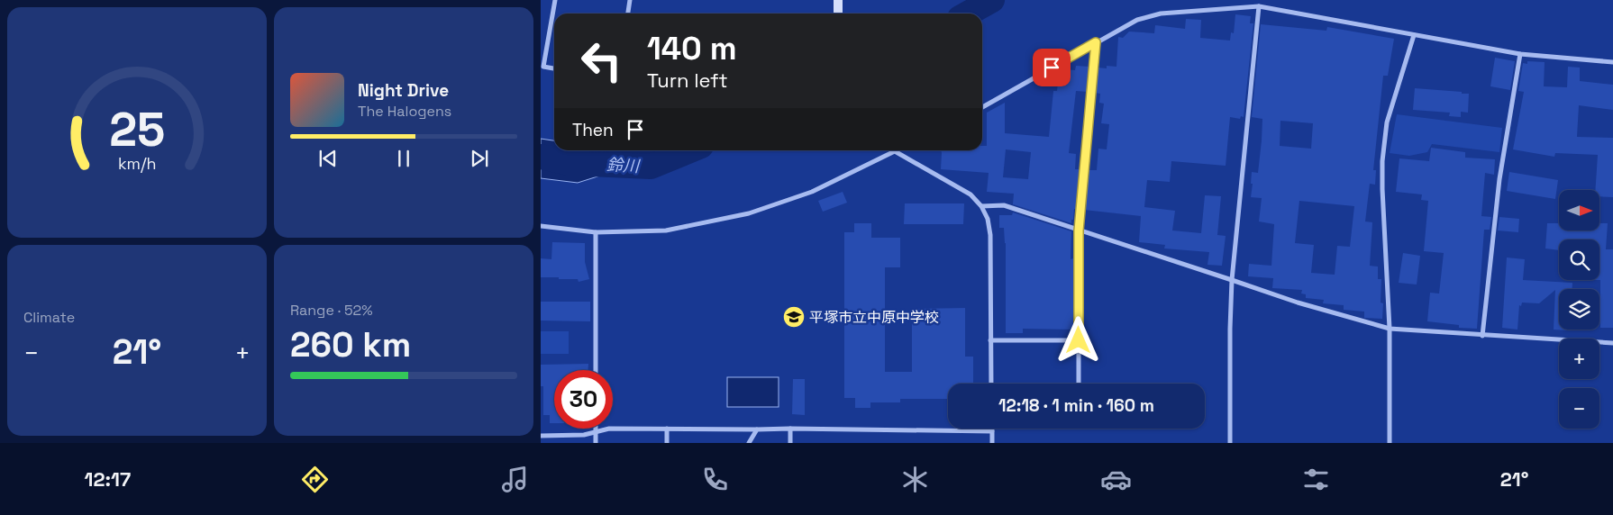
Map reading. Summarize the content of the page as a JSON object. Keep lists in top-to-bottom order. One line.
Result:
{"water":["鈴川"],"places":{"school or university":["平塚市立中原中学校"]},"north":"right","page":{"turn":["140 m","Turn left"],"song":["Night Drive","The Halogens"],"then":"Then","map_buttons":["+","−"],"tile":["Climate",["Range · 52%","260 km"]],"heat":["−","21°","+"],"limit":"30","trip":"12:18 · 1 min · 160 m","tabs":["12:17","21°"],"gauge":["25","km/h"]}}
